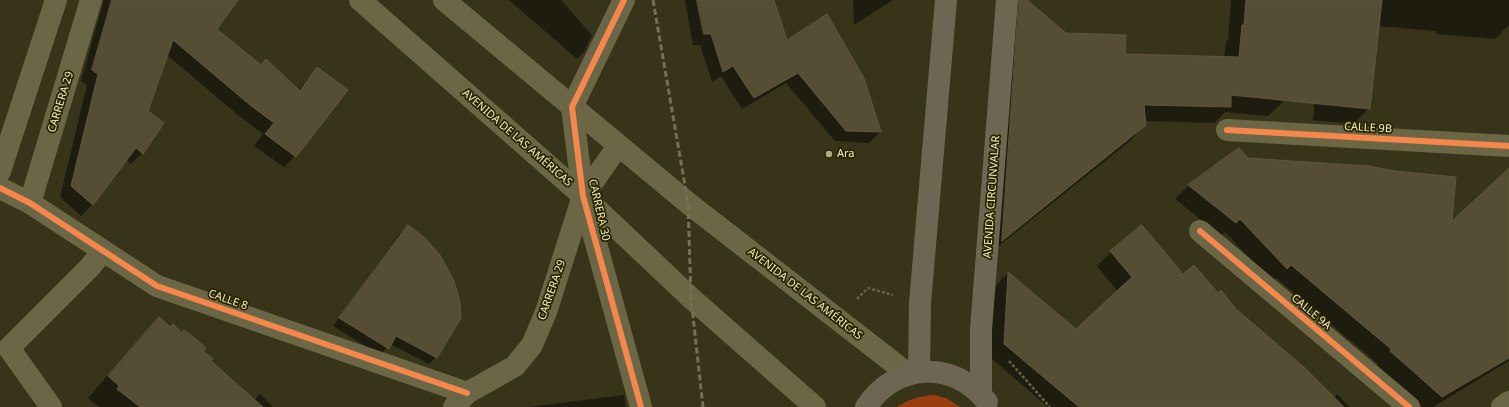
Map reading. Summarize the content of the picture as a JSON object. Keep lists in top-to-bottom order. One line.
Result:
{"streets":{"highway":["AVENIDA CIRCUNVALAR"],"street":["CARRERA 29","CALLE 9B","AVENIDA DE LAS AMÉRICAS","CARRERA 30","CALLE 8","CALLE 9A"]},"crossings":[["CARRERA 29","AVENIDA DE LAS AMÉRICAS"],["CARRERA 29","CARRERA 30"],["CARRERA 29","CALLE 8"],["AVENIDA DE LAS AMÉRICAS","CARRERA 30"]],"places":["Ara"]}
